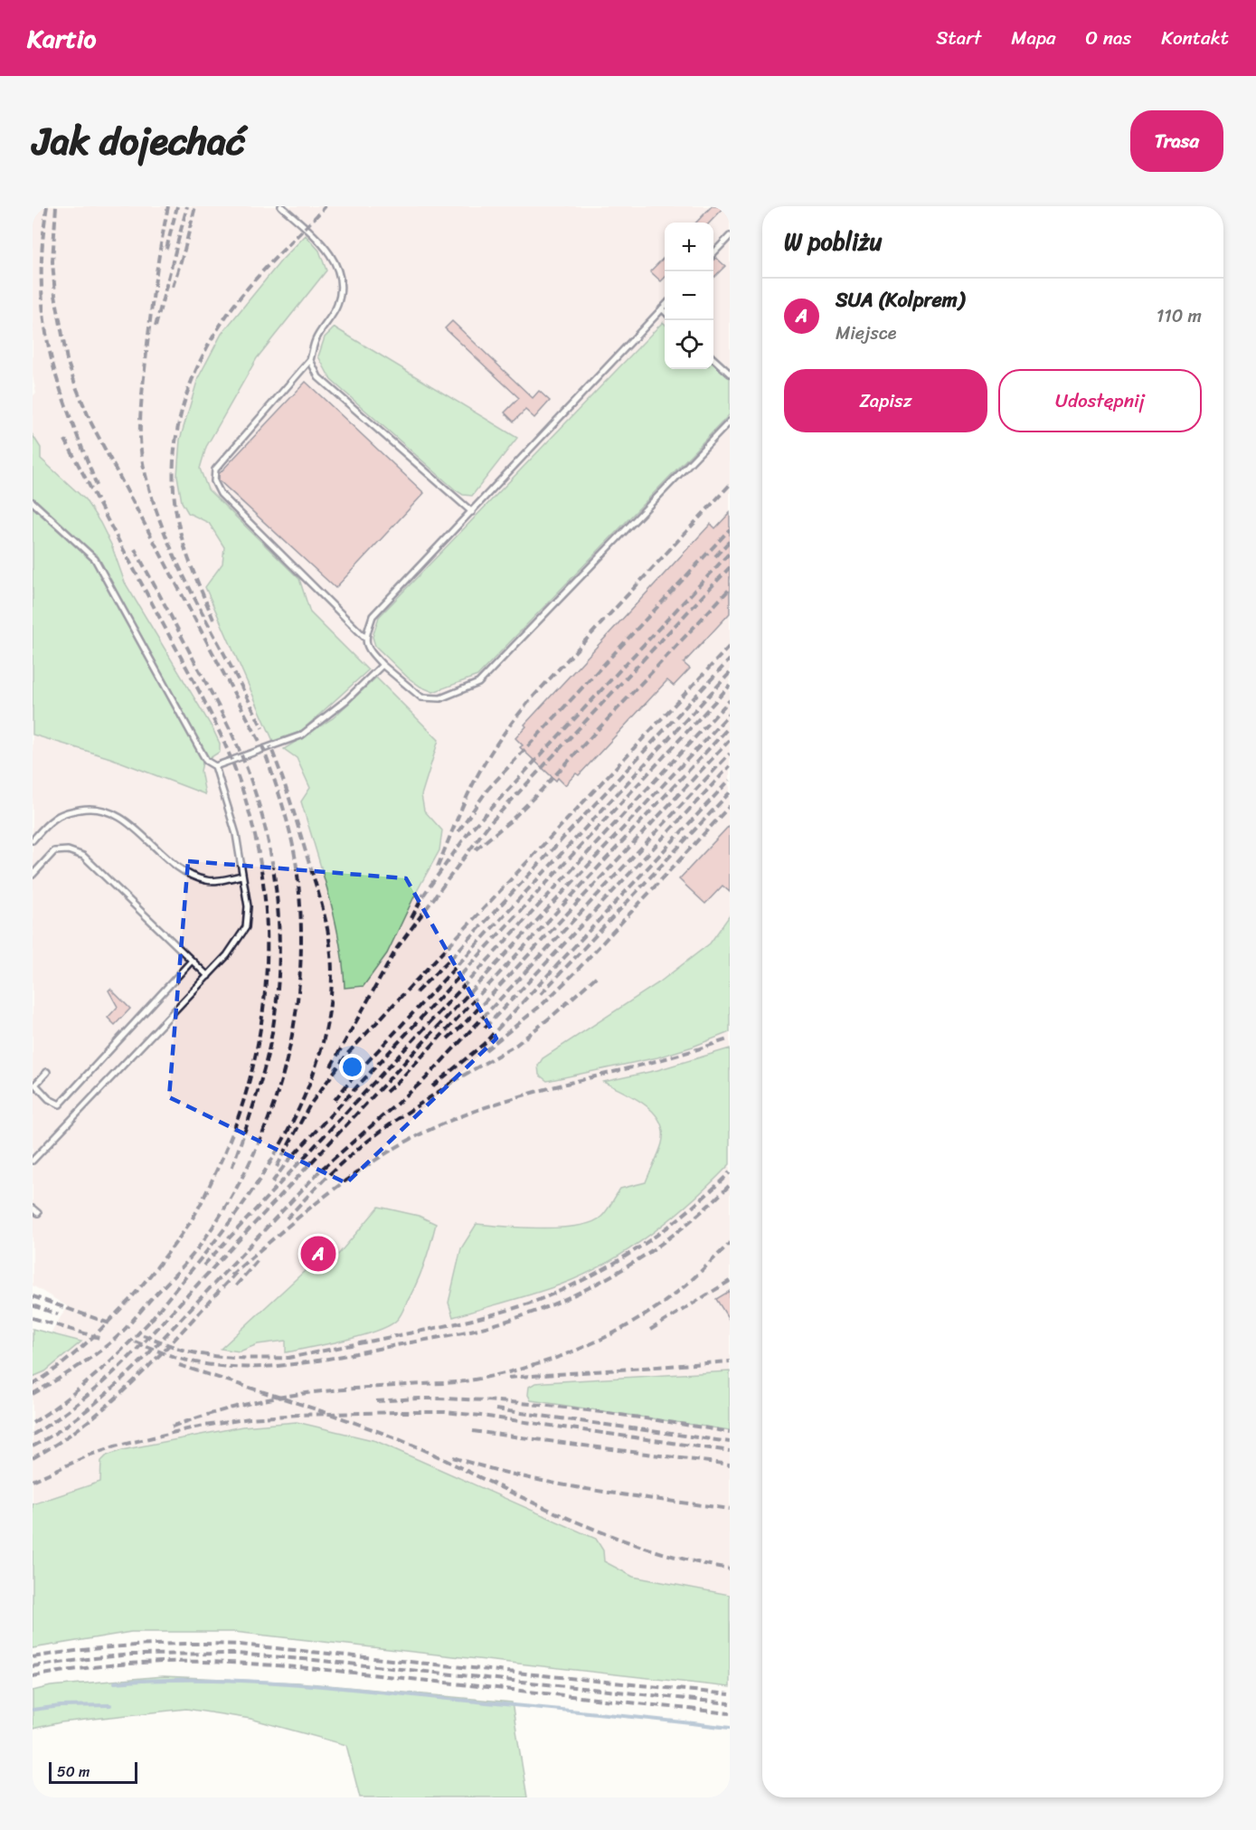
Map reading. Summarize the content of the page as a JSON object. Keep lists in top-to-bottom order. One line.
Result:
{"scale_bar":"50 m","page":{"header":"Kartio","nav":["Start","Mapa","O nas","Kontakt"],"title":"Jak dojechać","buttons":["Trasa",["Zapisz","Udostępnij"]],"heading":"W pobliżu","map_buttons":["+","−"],"list":[{"mark":"A","name":"SUA (Kolprem)","note":"Miejsce","value":"110 m"}],"pins":"A","scale":"50 m"}}
